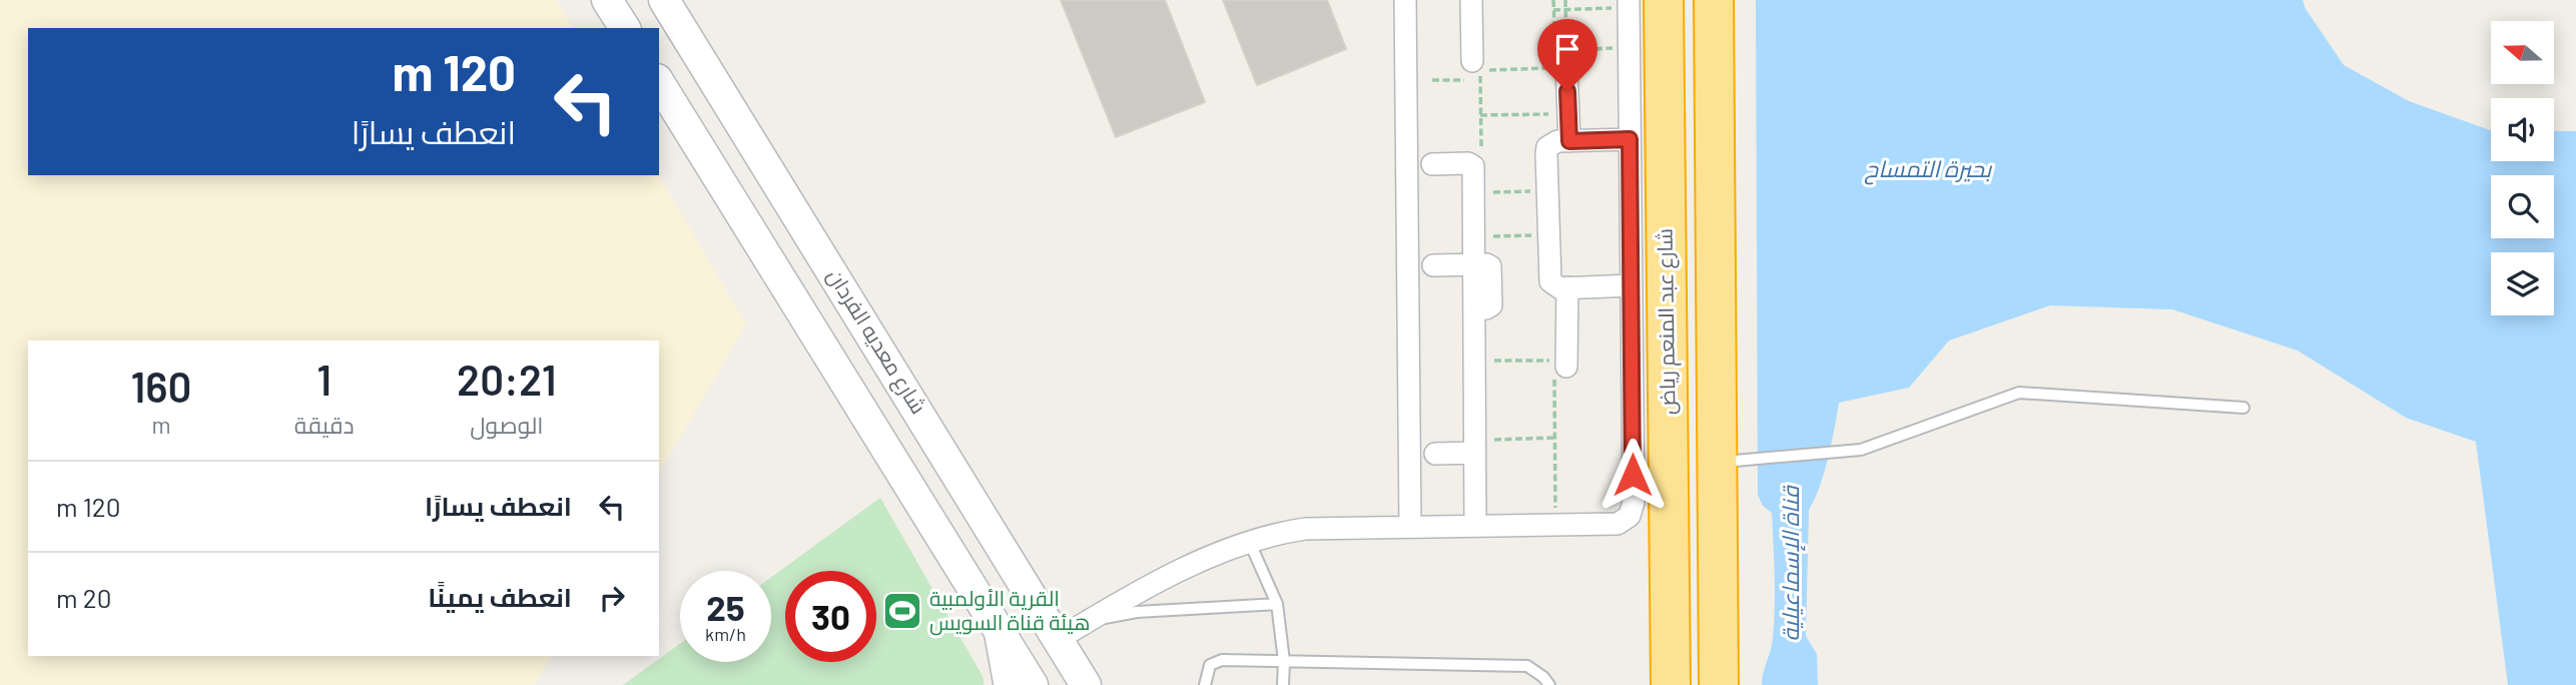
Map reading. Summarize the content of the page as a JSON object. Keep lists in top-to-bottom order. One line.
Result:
{"streets":{"highway":["شارع عبد المنعم رياض"],"street":["شارع معديه الفردان"]},"water":["بحيرة التمساح","قناة الإسماعيلية"],"places":{"sports":["القرية الأولمبية هيئة قناة السويس"]},"north":"left","page":{"turn":["120 m","انعطف يسارًا"],"eta":["20:21","الوصول","1","دقيقة","160","m"],"list":[{"name":"انعطف يسارًا","value":"120 m"},{"name":"انعطف يمينًا","value":"20 m"}],"speed":"25 km/h","limit":"30"}}
